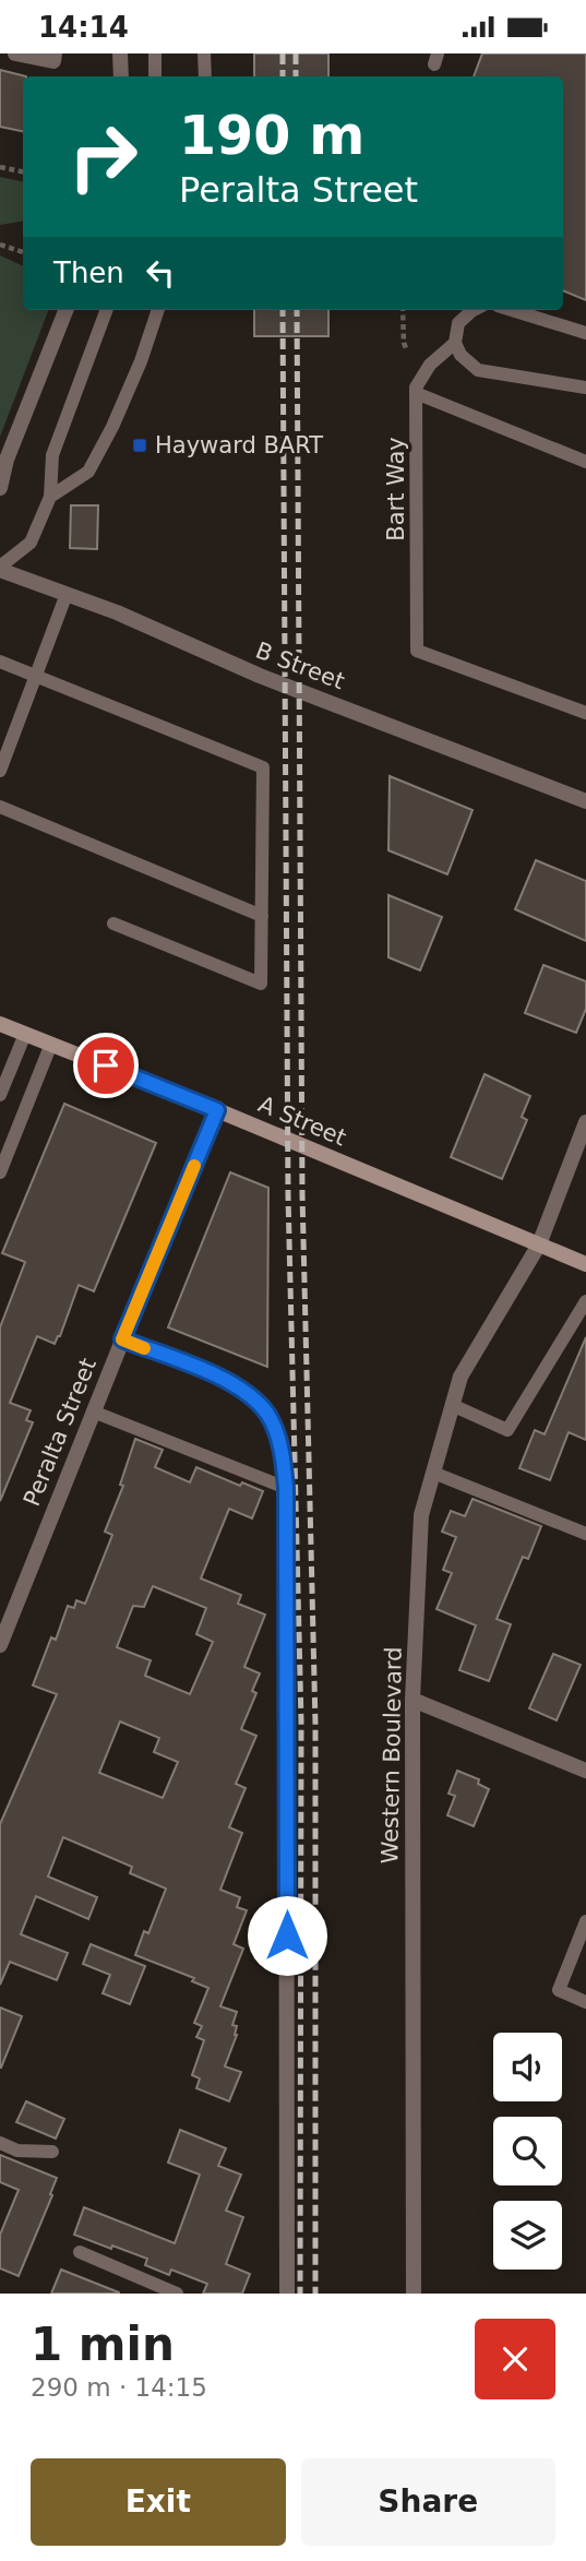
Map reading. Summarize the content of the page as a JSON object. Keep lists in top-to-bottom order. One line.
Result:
{"streets":{"main road":["A Street"],"street":["B Street","Peralta Street","Western Boulevard"],"lane":["Bart Way"]},"crossings":[["A Street","Peralta Street"],["A Street","Western Boulevard"]],"places":{"transit":["Hayward BART"]},"page":{"status":"14:14","turn":["190 m","Peralta Street"],"then":"Then","heading":["1 min","290 m · 14:15"],"buttons":["Exit","Share"]}}
